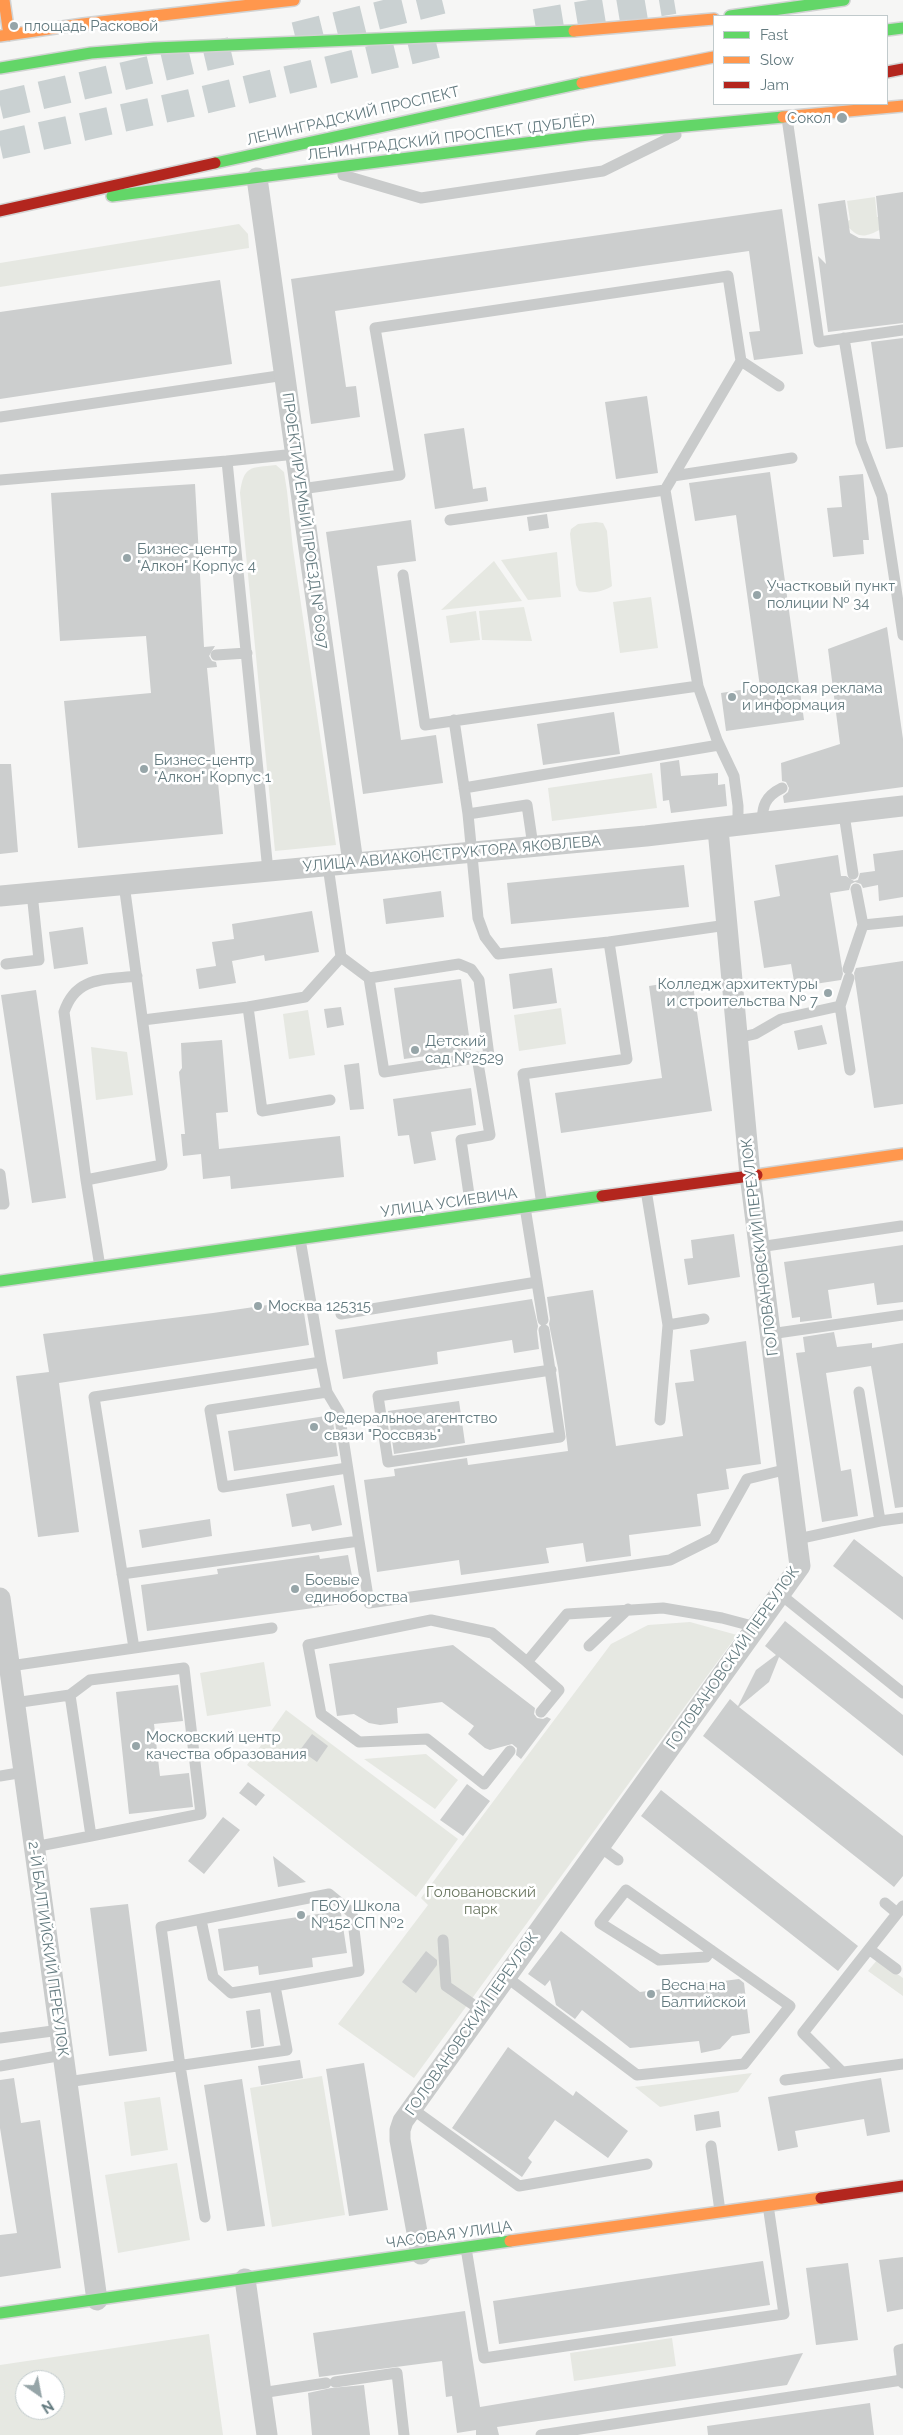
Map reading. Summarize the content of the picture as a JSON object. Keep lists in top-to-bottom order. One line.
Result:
{"streets":{"main road":["ЛЕНИНГРАДСКИЙ ПРОСПЕКТ","ЛЕНИНГРАДСКИЙ ПРОСПЕКТ (ДУБЛЁР)","УЛИЦА УСИЕВИЧА","ЧАСОВАЯ УЛИЦА"],"street":["ПРОЕКТИРУЕМЫЙ ПРОЕЗД № 6097","УЛИЦА АВИАКОНСТРУКТОРА ЯКОВЛЕВА","ГОЛОВАНОВСКИЙ ПЕРЕУЛОК","2-Й БАЛТИЙСКИЙ ПЕРЕУЛОК"]},"crossings":[["ЛЕНИНГРАДСКИЙ ПРОСПЕКТ","ЛЕНИНГРАДСКИЙ ПРОСПЕКТ (ДУБЛЁР)"],["ЛЕНИНГРАДСКИЙ ПРОСПЕКТ (ДУБЛЁР)","ПРОЕКТИРУЕМЫЙ ПРОЕЗД № 6097"],["ПРОЕКТИРУЕМЫЙ ПРОЕЗД № 6097","УЛИЦА АВИАКОНСТРУКТОРА ЯКОВЛЕВА"],["УЛИЦА АВИАКОНСТРУКТОРА ЯКОВЛЕВА","ГОЛОВАНОВСКИЙ ПЕРЕУЛОК"],["УЛИЦА УСИЕВИЧА","ГОЛОВАНОВСКИЙ ПЕРЕУЛОК"],["ГОЛОВАНОВСКИЙ ПЕРЕУЛОК","ЧАСОВАЯ УЛИЦА"],["2-Й БАЛТИЙСКИЙ ПЕРЕУЛОК","ЧАСОВАЯ УЛИЦА"]],"parks":["Головановский парк"],"places":["площадь Расковой","Сокол","Бизнес-центр \"Алкон\" Корпус 4","Участковый пункт полиции № 34","Городская реклама и информация","Бизнес-центр \"Алкон\" Корпус 1","Колледж архитектуры и строительства № 7","Детский сад №2529","Москва 125315","Федеральное агентство связи \"Россвязь\"","Боевые единоборства","Московский центр качества образования","ГБОУ Школа №152 СП №2","Весна на Балтийской"],"legend":["Fast","Slow","Jam"],"north":"bottom right"}
